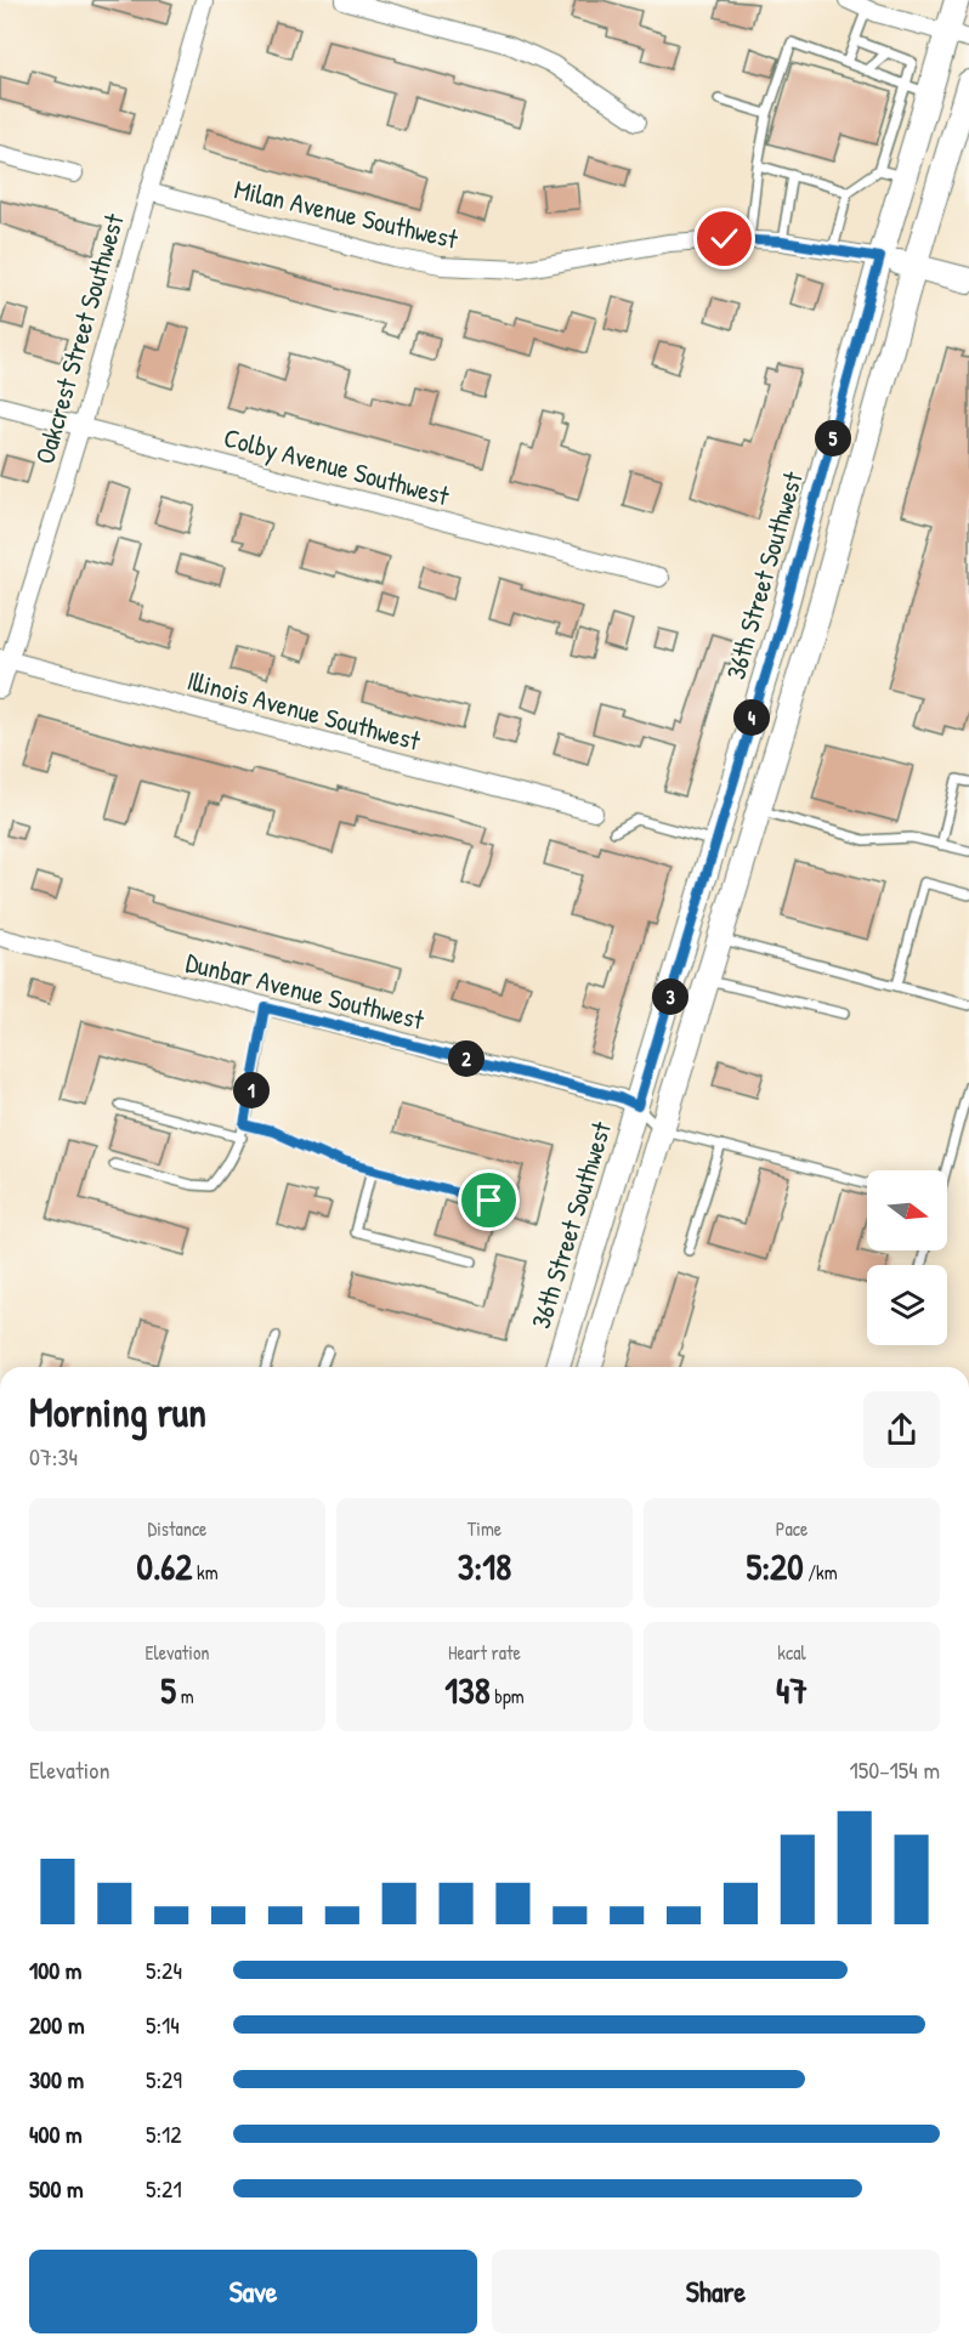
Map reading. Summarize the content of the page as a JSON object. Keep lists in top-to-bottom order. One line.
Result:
{"streets":{"street":["Milan Avenue Southwest","Oakcrest Street Southwest","Colby Avenue Southwest","36th Street Southwest","Illinois Avenue Southwest","Dunbar Avenue Southwest"]},"crossings":[["Milan Avenue Southwest","Oakcrest Street Southwest"],["Milan Avenue Southwest","36th Street Southwest"],["Oakcrest Street Southwest","Colby Avenue Southwest"],["Oakcrest Street Southwest","Illinois Avenue Southwest"],["36th Street Southwest","Dunbar Avenue Southwest"]],"north":"right","page":{"pins":["5","4","3","2","1"],"heading":["Morning run","07:34"],"stats":[["Distance","0.62 km"],["Time","3:18"],["Pace","5:20 /km"],["Elevation","5 m"],["Heart rate","138 bpm"],["kcal","47"]],"chart":["Elevation","150–154 m"],"list":[{"name":"100 m","note":"5:24"},{"name":"200 m","note":"5:14"},{"name":"300 m","note":"5:29"},{"name":"400 m","note":"5:12"},{"name":"500 m","note":"5:21"}],"buttons":["Save","Share"]}}
